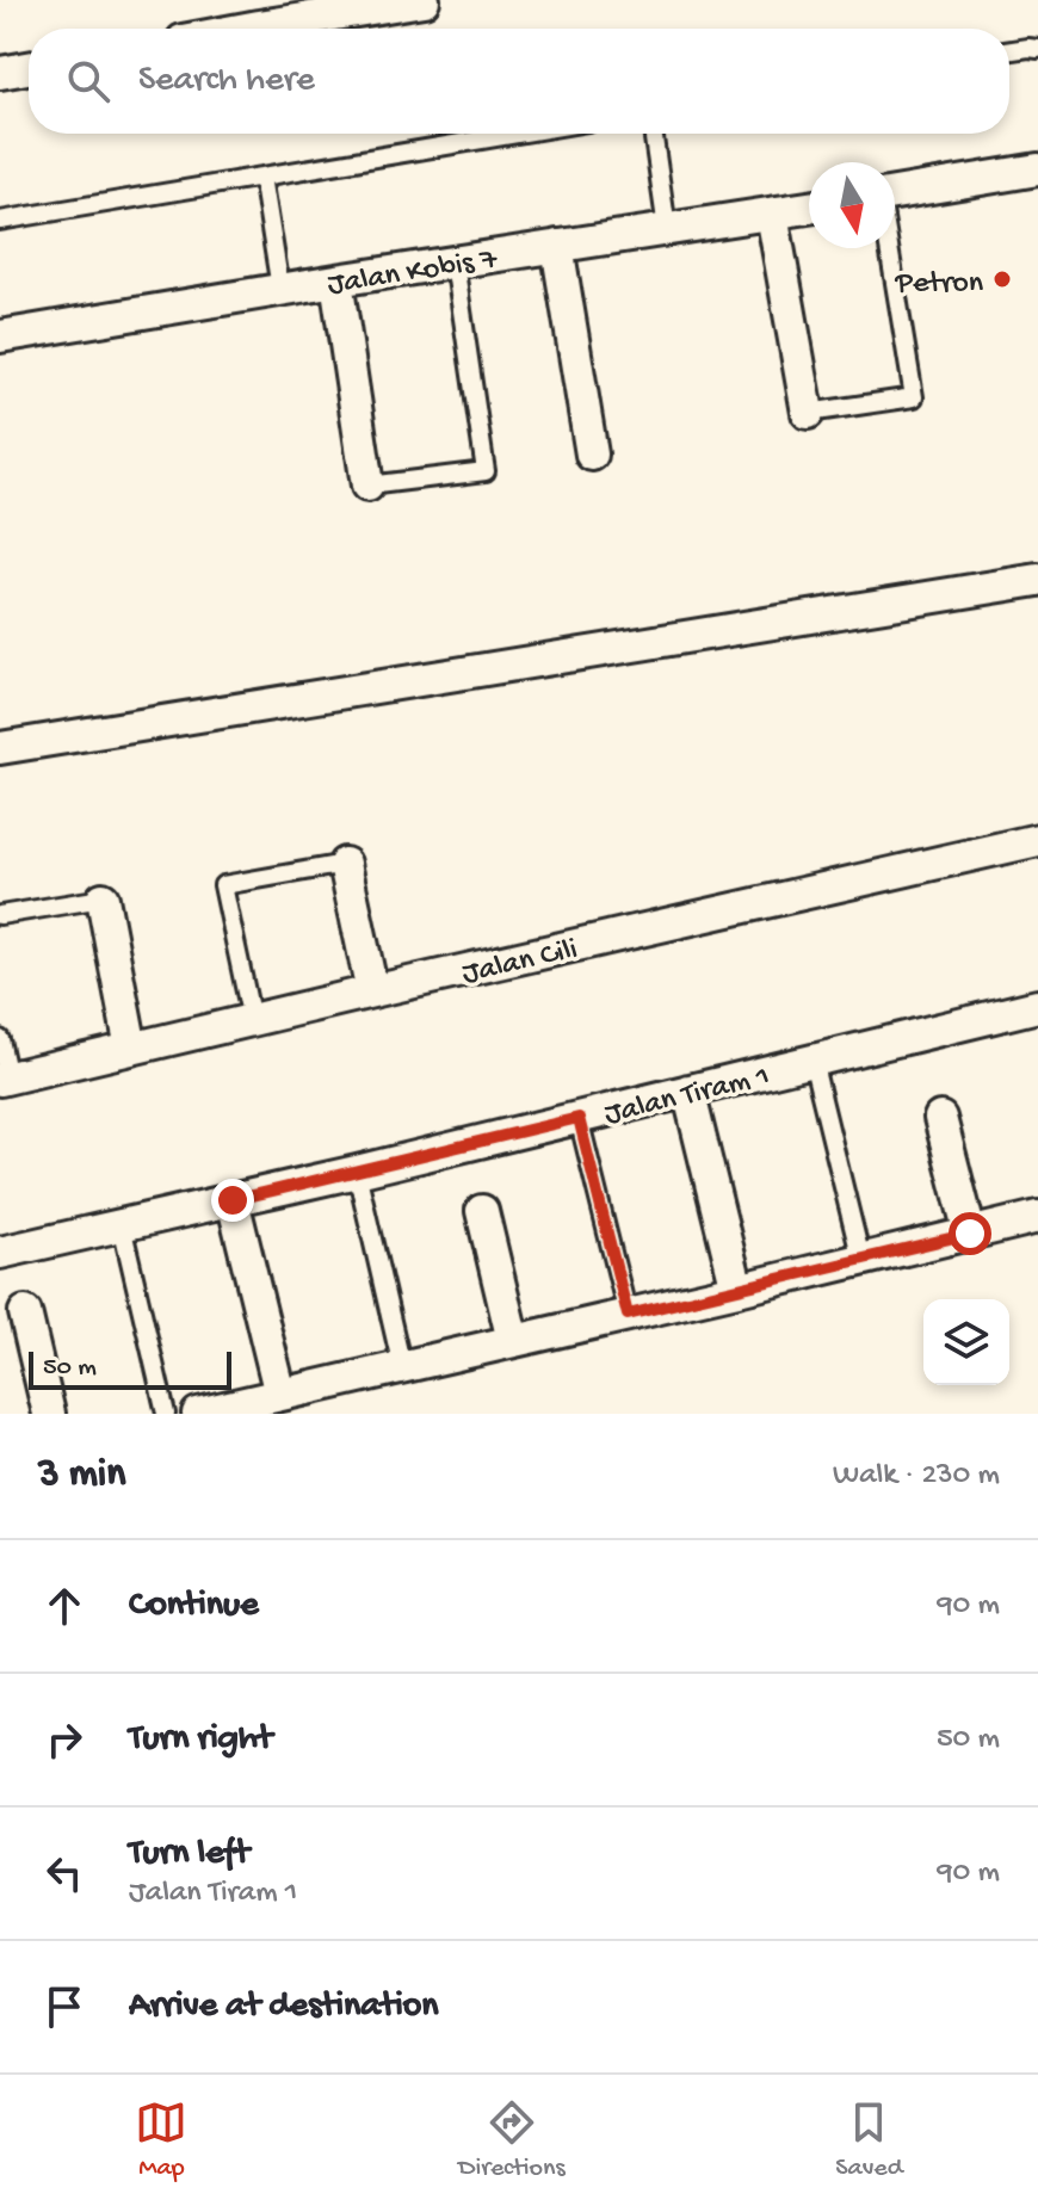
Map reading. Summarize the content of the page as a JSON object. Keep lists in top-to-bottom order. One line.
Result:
{"streets":{"street":["Jalan Kobis 7","Jalan Cili","Jalan Tiram 1"]},"places":["Petron"],"scale_bar":"50 m","north":"bottom","page":{"search":"Search here","scale":"50 m","heading":["3 min","Walk · 230 m"],"list":[["Continue","90 m"],["Turn right","50 m"],["Turn left","Jalan Tiram 1","90 m"],"Arrive at destination"],"nav":["Map","Directions","Saved"]}}
